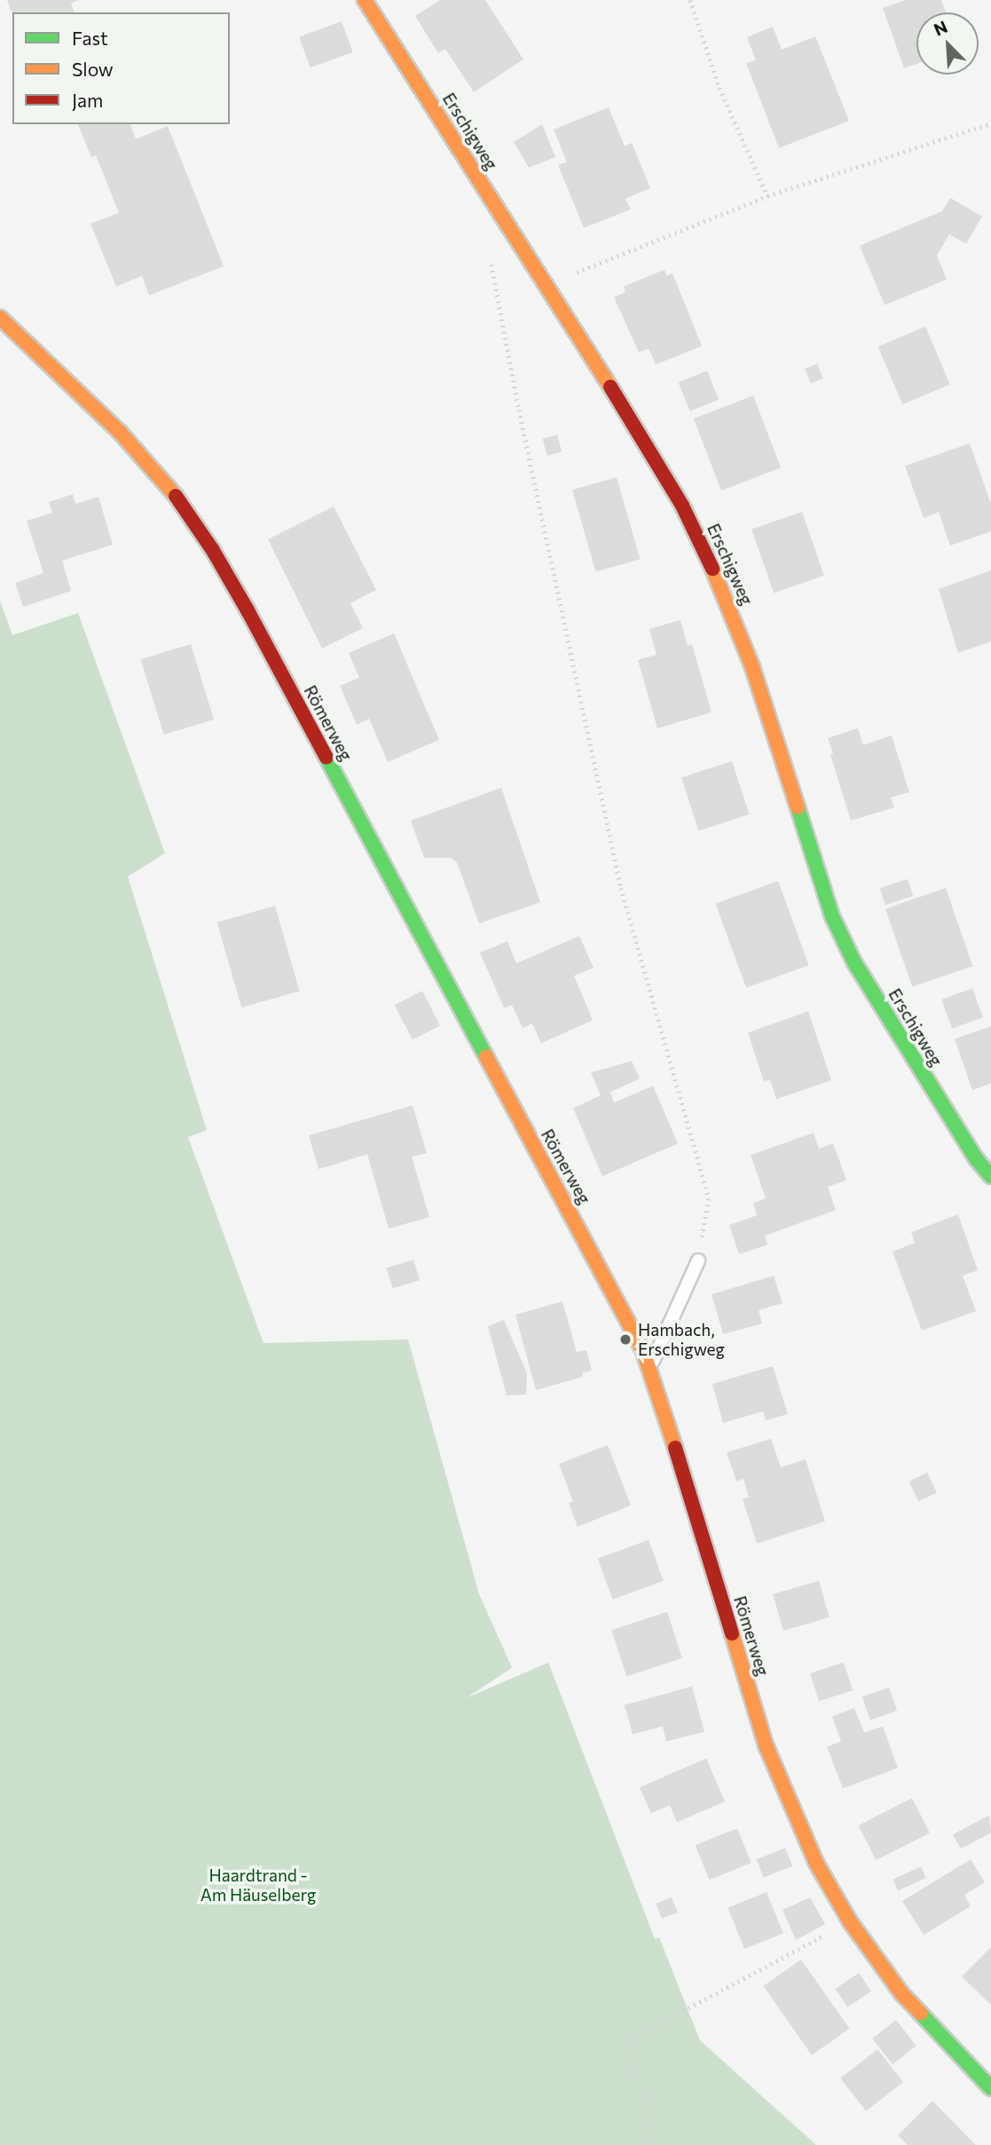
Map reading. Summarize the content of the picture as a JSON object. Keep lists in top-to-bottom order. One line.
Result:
{"streets":{"street":["Erschigweg","Römerweg"]},"parks":["Haardtrand - Am Häuselberg"],"places":["Hambach, Erschigweg"],"legend":["Fast","Slow","Jam"],"north":"top left"}
